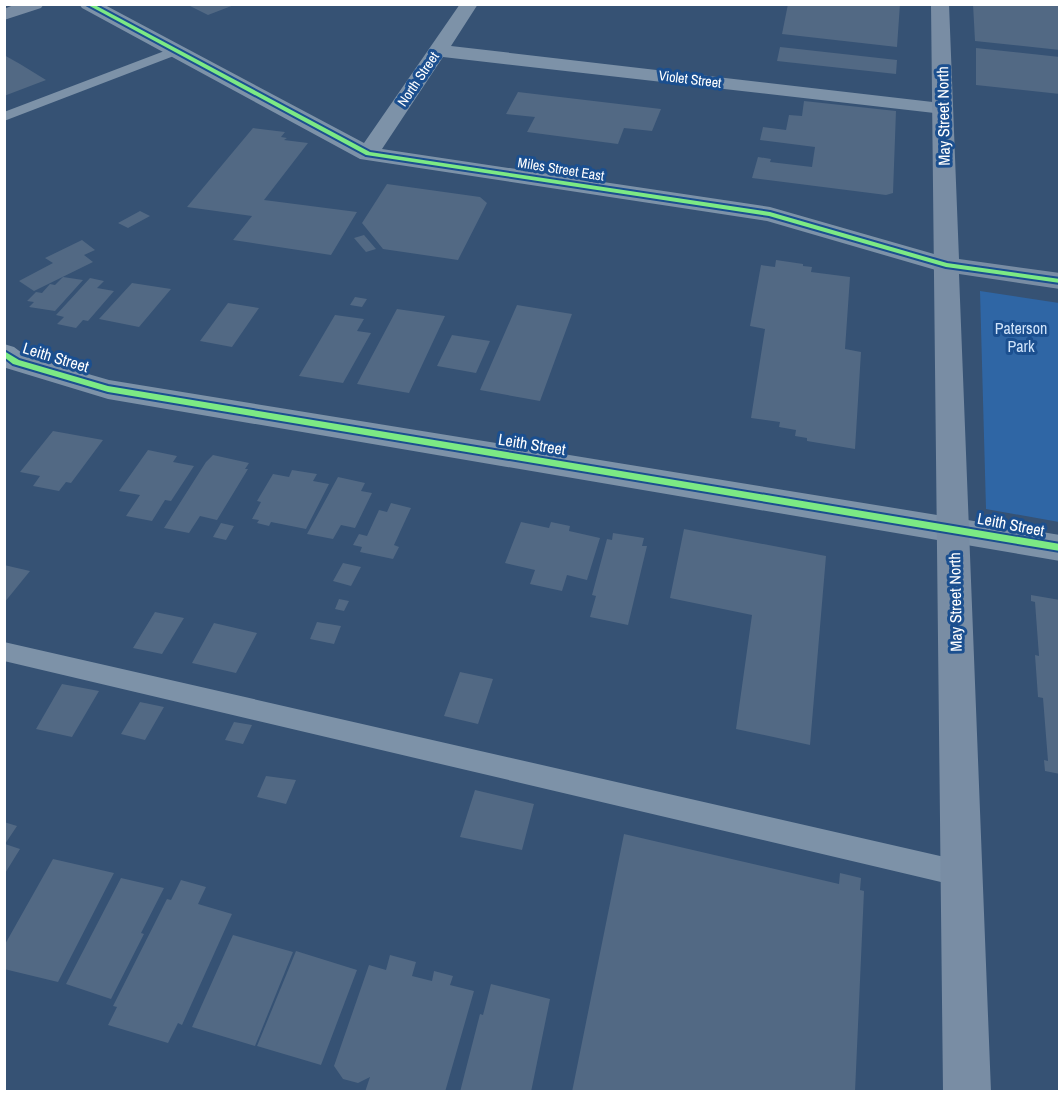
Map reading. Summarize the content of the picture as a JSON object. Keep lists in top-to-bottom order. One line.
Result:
{"streets":{"main road":["May Street North","Miles Street East"],"street":["North Street","Violet Street","Leith Street"]},"crossings":[["North Street","Violet Street"],["North Street","Miles Street East"],["Violet Street","May Street North"],["May Street North","Miles Street East"],["May Street North","Leith Street"]],"parks":["Paterson Park"]}
